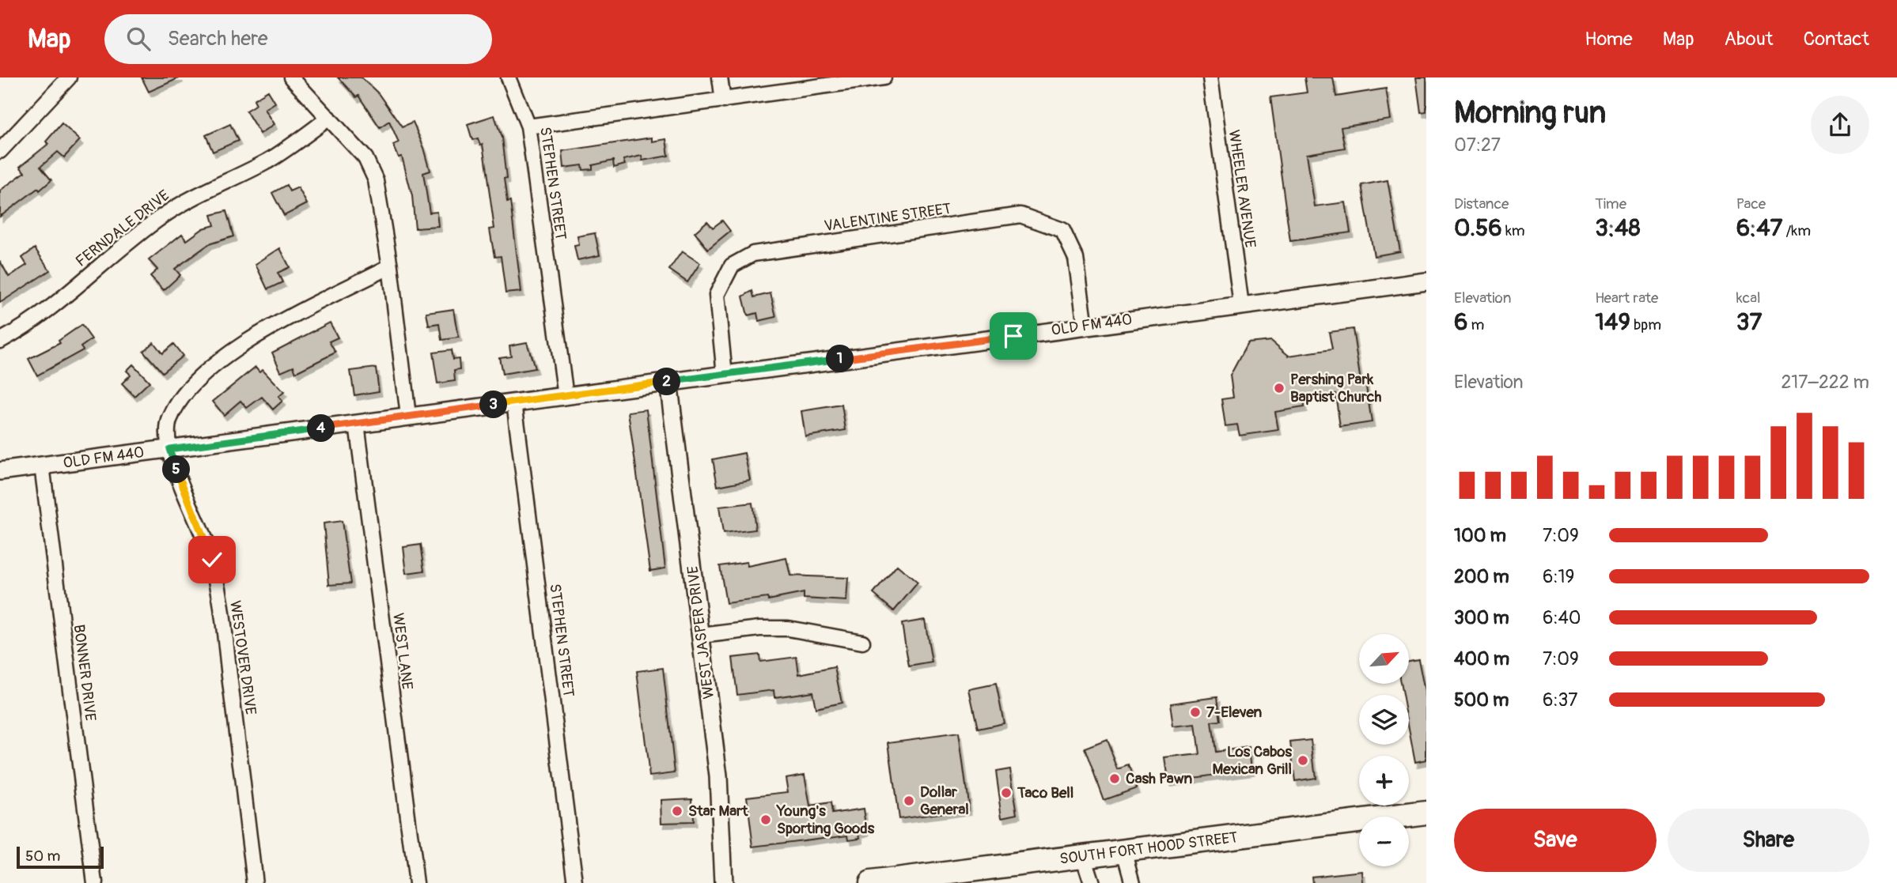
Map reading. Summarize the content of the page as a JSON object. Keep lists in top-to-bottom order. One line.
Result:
{"streets":{"highway":["SOUTH FORT HOOD STREET"],"street":["STEPHEN STREET","WHEELER AVENUE","VALENTINE STREET","FERNDALE DRIVE","OLD FM 440","WEST JASPER DRIVE","WEST LANE","WESTOVER DRIVE","BONNER DRIVE"]},"crossings":[["STEPHEN STREET","OLD FM 440"],["WHEELER AVENUE","OLD FM 440"],["VALENTINE STREET","OLD FM 440"],["OLD FM 440","WEST JASPER DRIVE"],["OLD FM 440","WEST LANE"],["OLD FM 440","WESTOVER DRIVE"],["OLD FM 440","BONNER DRIVE"]],"places":["Pershing Park Baptist Church","7-Eleven","Los Cabos Mexican Grill","Cash Pawn","Taco Bell","Dollar General","Star Mart","Young's Sporting Goods"],"scale_bar":"50 m","north":"top right","page":{"header":"Map","search":"Search here","nav":["Home","Map","About","Contact"],"heading":["Morning run","07:27"],"stats":[["Distance","0.56 km"],["Time","3:48"],["Pace","6:47 /km"],["Elevation","6 m"],["Heart rate","149 bpm"],["kcal","37"]],"pins":["1","2","3","4","5"],"chart":["Elevation","217–222 m"],"list":[{"name":"100 m","note":"7:09"},{"name":"200 m","note":"6:19"},{"name":"300 m","note":"6:40"},{"name":"400 m","note":"7:09"},{"name":"500 m","note":"6:37"}],"map_buttons":["+","−"],"buttons":["Save","Share"],"scale":"50 m"}}
